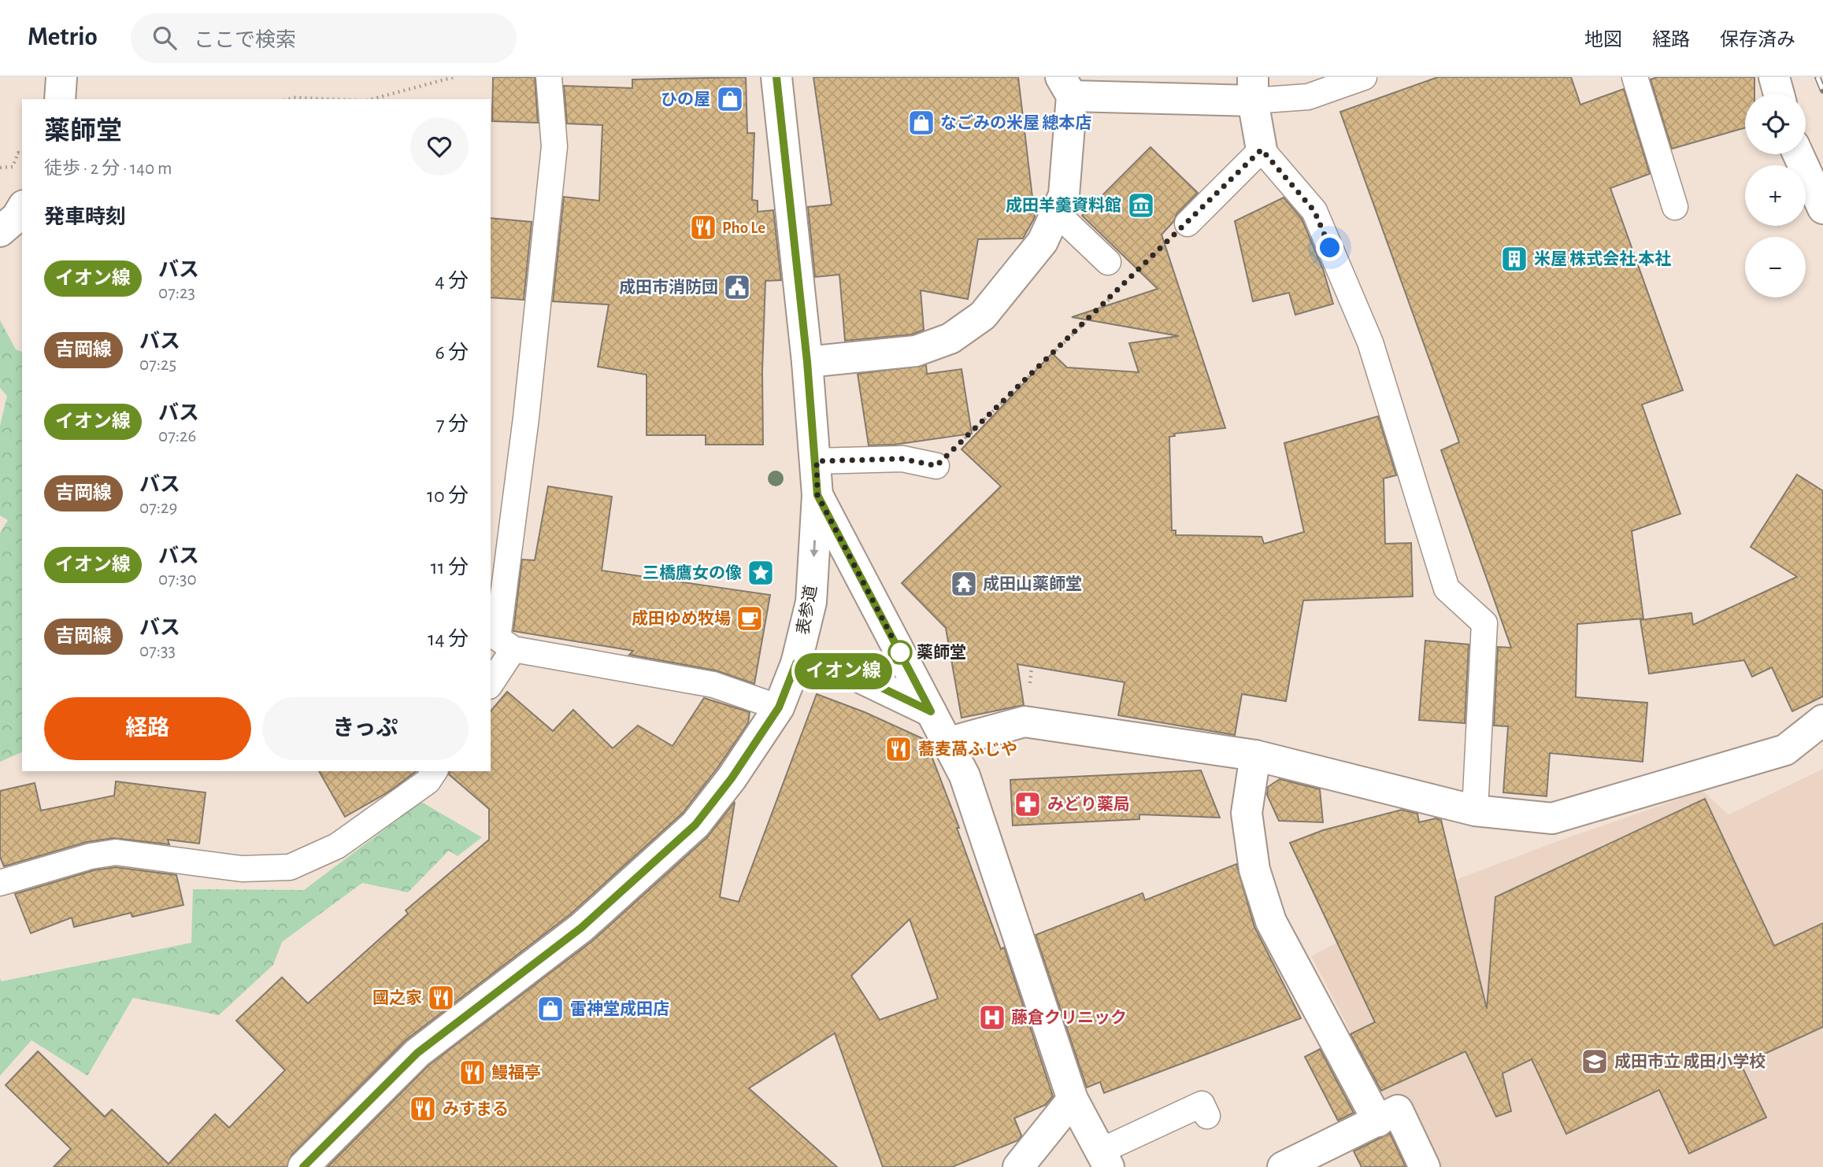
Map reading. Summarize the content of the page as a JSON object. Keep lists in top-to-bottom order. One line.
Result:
{"streets":{"street":["表参道"]},"places":{"shop":["ひの屋","なごみの米屋 總本店","雷神堂成田店"],"museum":["成田羊羹資料館"],"restaurant":["Pho Le","蕎麦萵ふじや","國之家","鰻福亭","みすまる"],"building":["米屋 株式会社 本社"],"public building":["成田市消防団"],"place":["三橋鷹女の像"],"temple":["成田山薬師堂"],"cafe":["成田ゆめ牧場"],"other":["薬師堂"],"pharmacy":["みどり薬局"],"hospital":["藤倉クリニック"],"school or university":["成田市立 成田小学校"]},"lines":["bus line イオン線"],"page":{"header":"Metrio","search":"ここで検索","nav":["地図","経路","保存済み"],"on_map":"イオン線","map_buttons":["+","−"],"heading":[["薬師堂","徒歩 · 2 分 · 140 m"],"発車時刻"],"list":[{"mark":"イオン線","name":"バス","note":"07:23","value":"4 分"},{"mark":"吉岡線","name":"バス","note":"07:25","value":"6 分"},{"mark":"イオン線","name":"バス","note":"07:26","value":"7 分"},{"mark":"吉岡線","name":"バス","note":"07:29","value":"10 分"},{"mark":"イオン線","name":"バス","note":"07:30","value":"11 分"},{"mark":"吉岡線","name":"バス","note":"07:33","value":"14 分"}],"buttons":["経路","きっぷ"]}}
